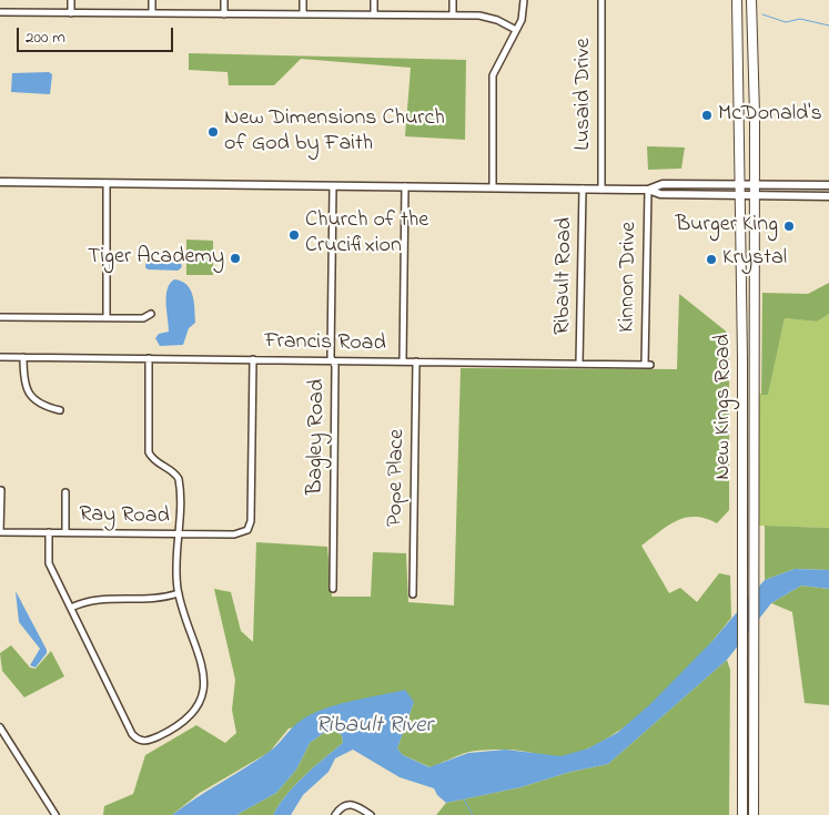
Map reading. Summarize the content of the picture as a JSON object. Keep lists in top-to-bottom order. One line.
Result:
{"streets":{"highway":["New Kings Road"],"street":["Lusaid Drive","Ribault Road","Kinnon Drive","Francis Road","Bagley Road","Pope Place","Ray Road"]},"crossings":[["Ribault Road","Francis Road"],["Kinnon Drive","Francis Road"],["Francis Road","Bagley Road"],["Francis Road","Pope Place"],["Francis Road","Ray Road"]],"water":["Ribault River"],"places":["McDonald's","New Dimensions Church of God by Faith","Burger King","Church of the Crucifixion","Tiger Academy","Krystal"],"scale_bar":"200 m"}
